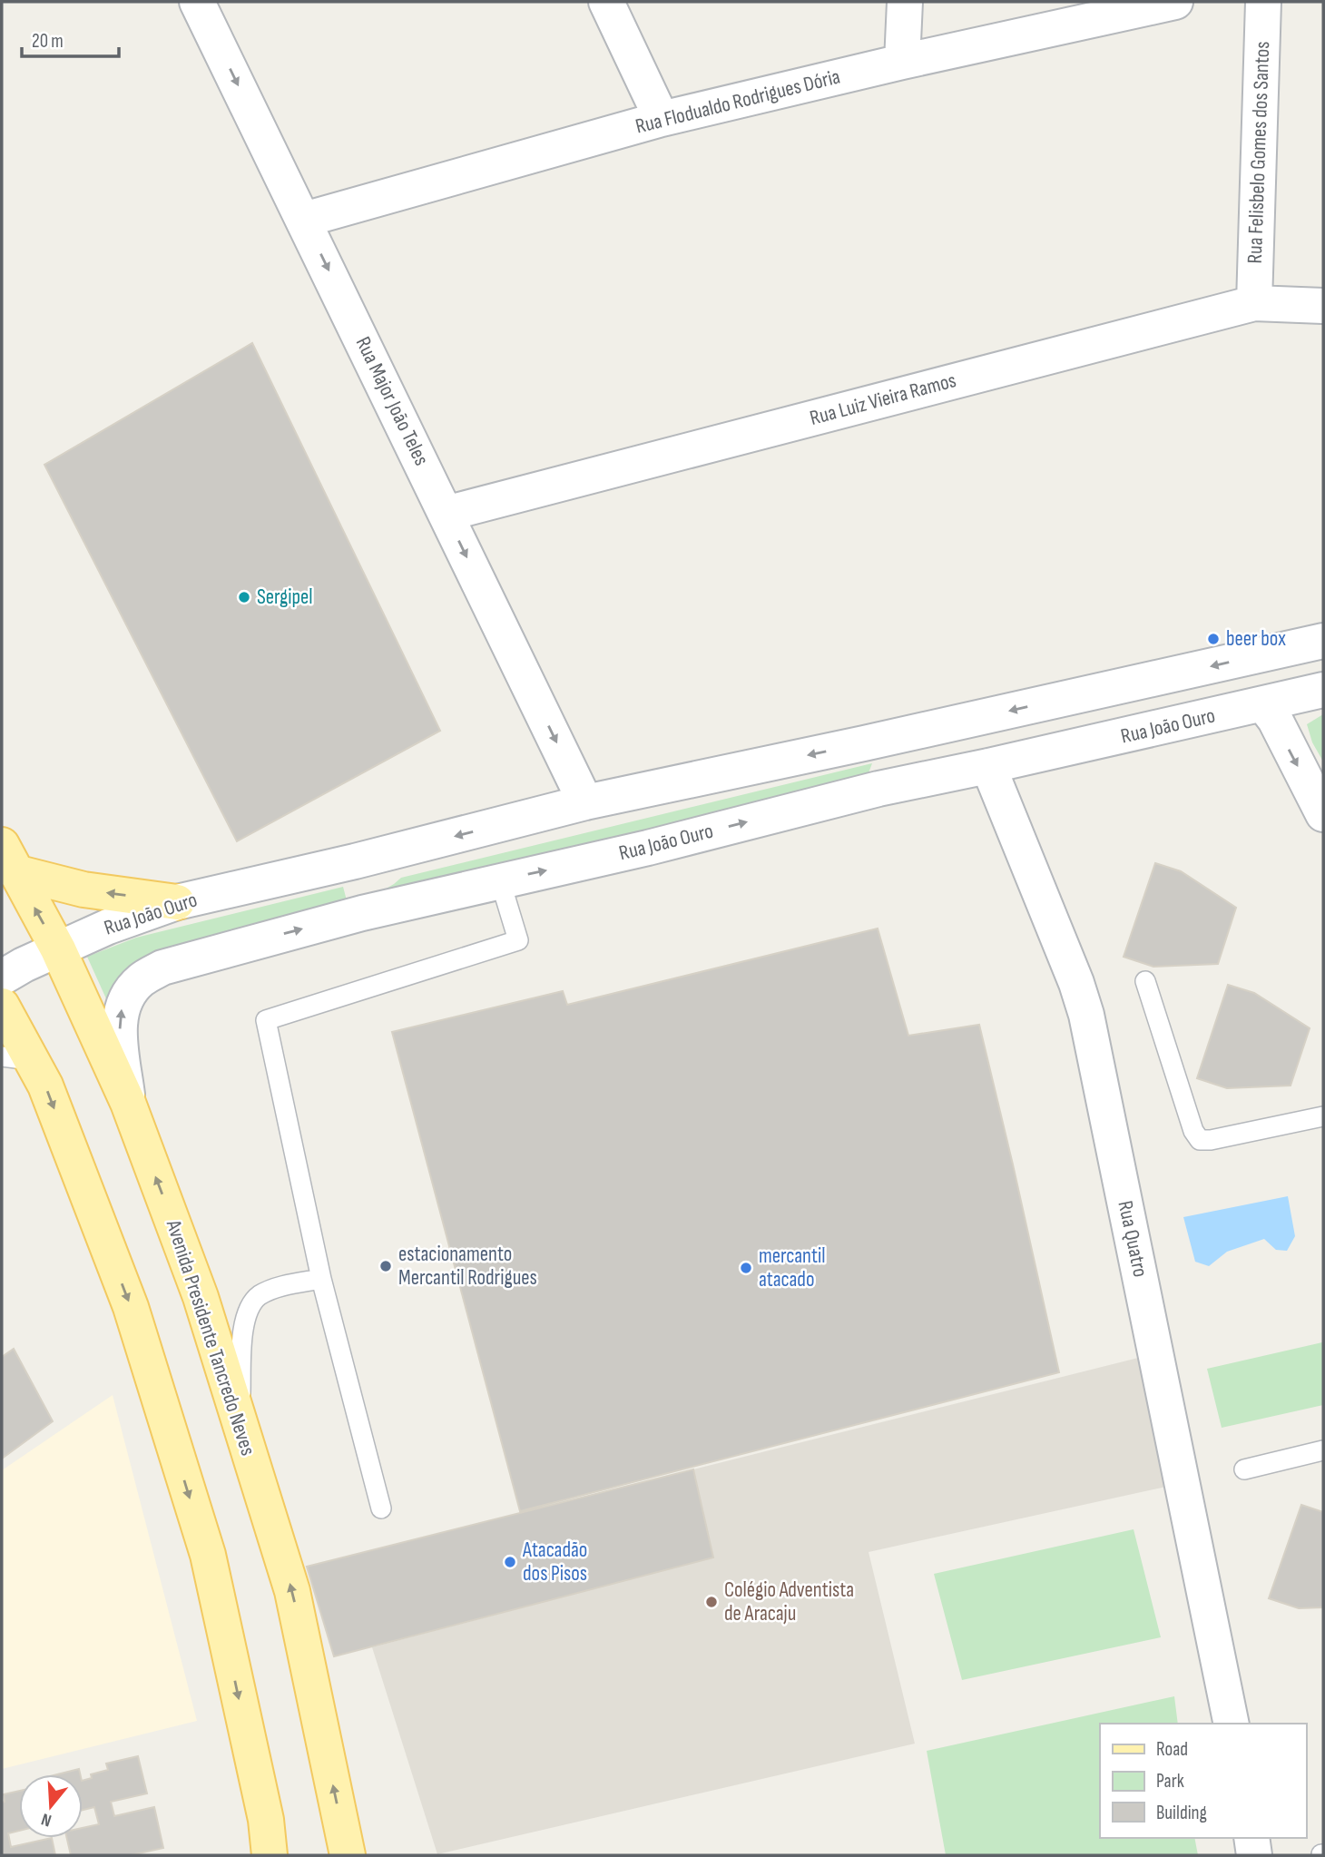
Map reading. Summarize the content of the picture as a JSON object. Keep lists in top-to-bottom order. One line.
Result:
{"streets":{"main road":["Avenida Presidente Tancredo Neves"],"street":["Rua Flodualdo Rodrigues Dória","Rua Felisbelo Gomes dos Santos","Rua Luiz Vieira Ramos","Rua Major João Teles","Rua João Ouro","Rua Quatro"]},"crossings":[["Rua Flodualdo Rodrigues Dória","Rua Major João Teles"],["Rua Felisbelo Gomes dos Santos","Rua Luiz Vieira Ramos"],["Rua Luiz Vieira Ramos","Rua Major João Teles"],["Rua Major João Teles","Rua João Ouro"],["Rua João Ouro","Rua Quatro"],["Rua João Ouro","Avenida Presidente Tancredo Neves"]],"one_way":["Rua Major João Teles"],"places":["Sergipel","beer box","estacionamento Mercantil Rodrigues","mercantil atacado","Atacadão dos Pisos","Colégio Adventista de Aracaju"],"legend":["Road","Park","Building"],"scale_bar":"20 m","north":"bottom"}
